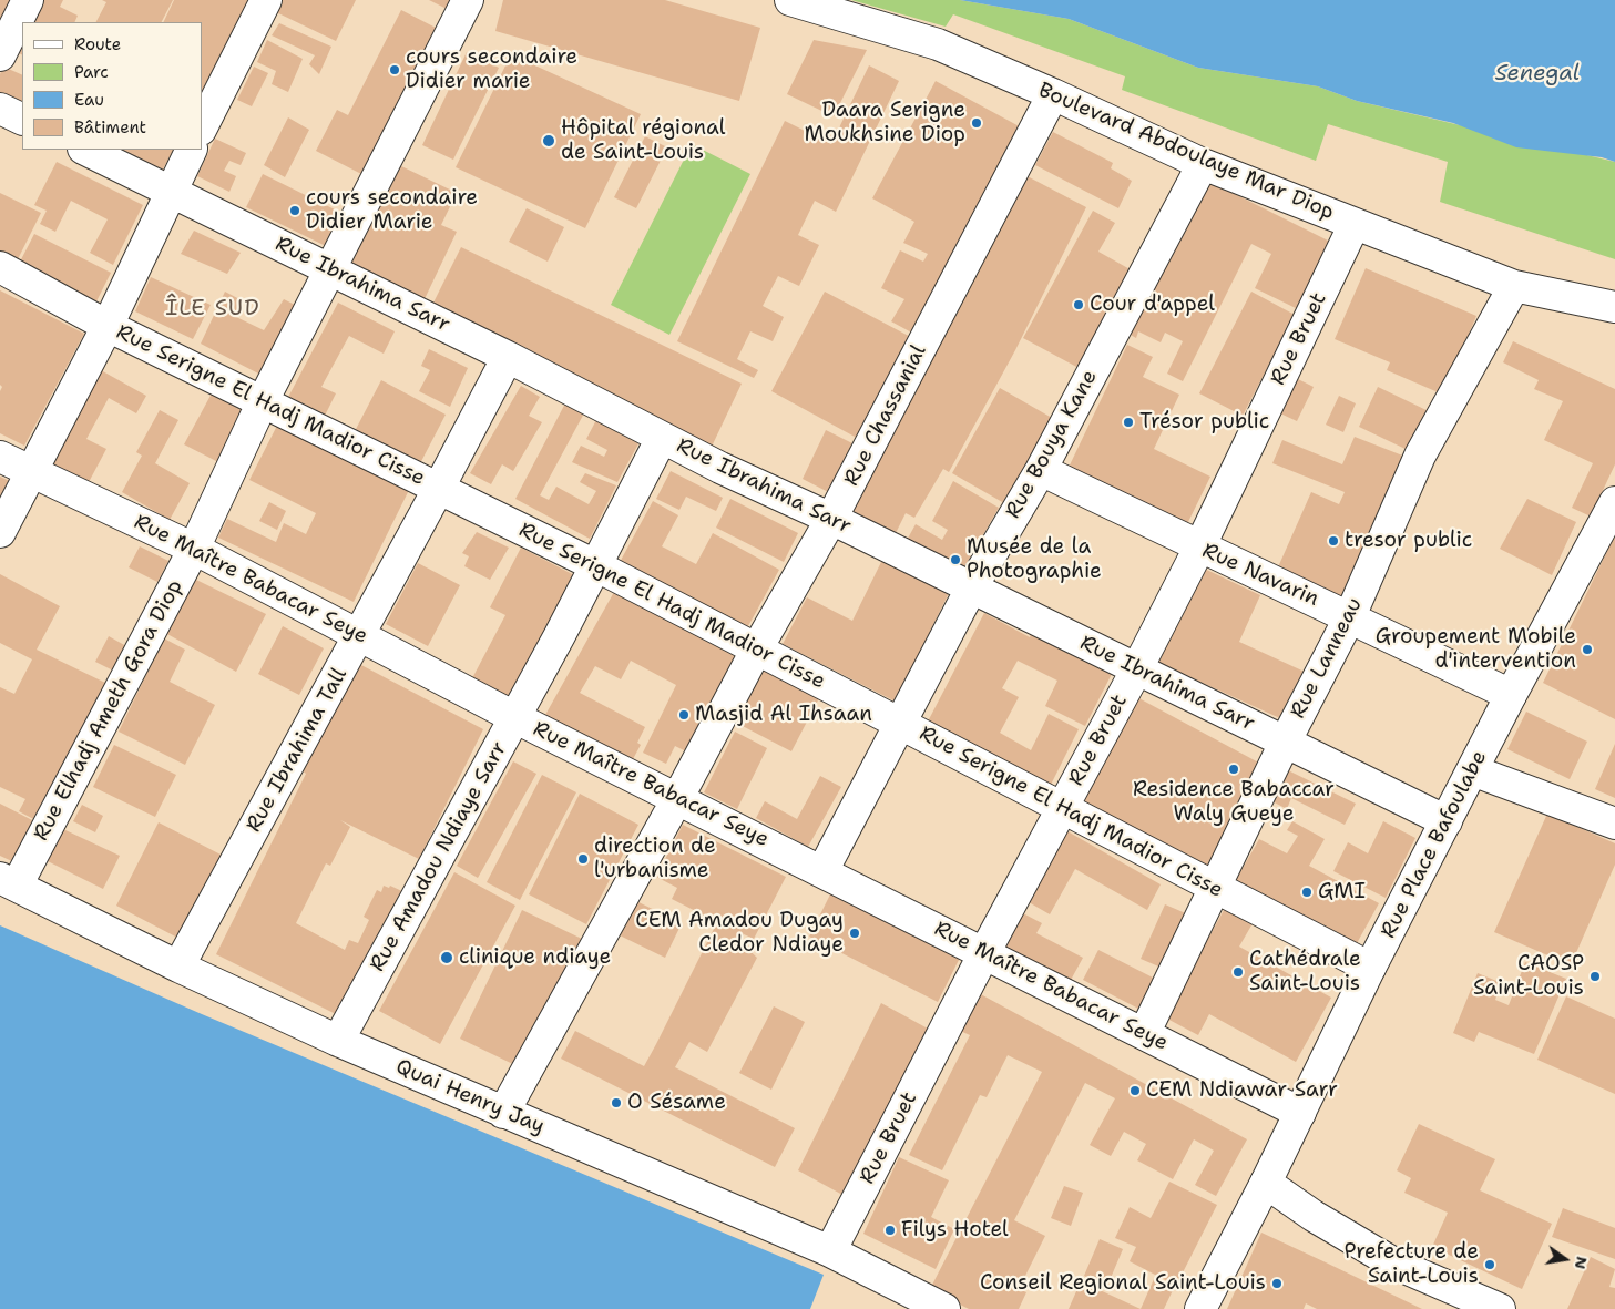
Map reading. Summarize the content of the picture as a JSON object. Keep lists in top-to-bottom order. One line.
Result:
{"streets":{"street":["Boulevard Abdoulaye Mar Diop","Rue Ibrahima Sarr","Rue Bruet","Rue Serigne El Hadj Madior Cisse","Rue Chassanial","Rue Bouya Kane","Rue Navarin","Rue Maître Babacar Seye","Rue Lanneau","Rue Elhadj Ameth Gora Diop","Rue Ibrahima Tall","Rue Place Bafoulabe","Rue Amadou Ndiaye Sarr","Quai Henry Jay"]},"crossings":[["Boulevard Abdoulaye Mar Diop","Rue Bruet"],["Boulevard Abdoulaye Mar Diop","Rue Chassanial"],["Boulevard Abdoulaye Mar Diop","Rue Bouya Kane"],["Boulevard Abdoulaye Mar Diop","Rue Lanneau"],["Rue Ibrahima Sarr","Rue Bruet"],["Rue Ibrahima Sarr","Rue Chassanial"],["Rue Ibrahima Sarr","Rue Bouya Kane"],["Rue Ibrahima Sarr","Rue Lanneau"],["Rue Ibrahima Sarr","Rue Elhadj Ameth Gora Diop"],["Rue Ibrahima Sarr","Rue Ibrahima Tall"],["Rue Ibrahima Sarr","Rue Place Bafoulabe"],["Rue Ibrahima Sarr","Rue Amadou Ndiaye Sarr"],["Rue Bruet","Rue Serigne El Hadj Madior Cisse"],["Rue Bruet","Rue Navarin"],["Rue Bruet","Rue Maître Babacar Seye"],["Rue Bruet","Quai Henry Jay"],["Rue Serigne El Hadj Madior Cisse","Rue Chassanial"],["Rue Serigne El Hadj Madior Cisse","Rue Bouya Kane"],["Rue Serigne El Hadj Madior Cisse","Rue Lanneau"],["Rue Serigne El Hadj Madior Cisse","Rue Elhadj Ameth Gora Diop"],["Rue Serigne El Hadj Madior Cisse","Rue Ibrahima Tall"],["Rue Serigne El Hadj Madior Cisse","Rue Place Bafoulabe"],["Rue Serigne El Hadj Madior Cisse","Rue Amadou Ndiaye Sarr"],["Rue Chassanial","Rue Maître Babacar Seye"],["Rue Chassanial","Quai Henry Jay"],["Rue Bouya Kane","Rue Navarin"],["Rue Bouya Kane","Rue Maître Babacar Seye"],["Rue Navarin","Rue Lanneau"],["Rue Navarin","Rue Place Bafoulabe"],["Rue Maître Babacar Seye","Rue Lanneau"],["Rue Maître Babacar Seye","Rue Elhadj Ameth Gora Diop"],["Rue Maître Babacar Seye","Rue Ibrahima Tall"],["Rue Maître Babacar Seye","Rue Place Bafoulabe"],["Rue Maître Babacar Seye","Rue Amadou Ndiaye Sarr"],["Rue Elhadj Ameth Gora Diop","Quai Henry Jay"],["Rue Ibrahima Tall","Quai Henry Jay"],["Rue Amadou Ndiaye Sarr","Quai Henry Jay"]],"districts":["ÎLE SUD"],"water":["Senegal"],"places":["cours secondaire Didier marie","Daara Serigne Moukhsine Diop","Hôpital régional de Saint-Louis","cours secondaire Didier Marie","Cour d'appel","Trésor public","tresor public","Musée de la Photographie","Groupement Mobile d'intervention","Masjid Al Ihsaan","Residence Babaccar Waly Gueye","direction de l'urbanisme","GMI","CEM Amadou Dugay Cledor Ndiaye","clinique ndiaye","Cathédrale Saint-Louis","CAOSP Saint-Louis","CEM Ndiawar Sarr","O Sésame","Filys Hotel","Prefecture de Saint-Louis","Conseil Regional Saint-Louis"],"legend":["Route","Parc","Eau","Bâtiment"],"north":"right"}
